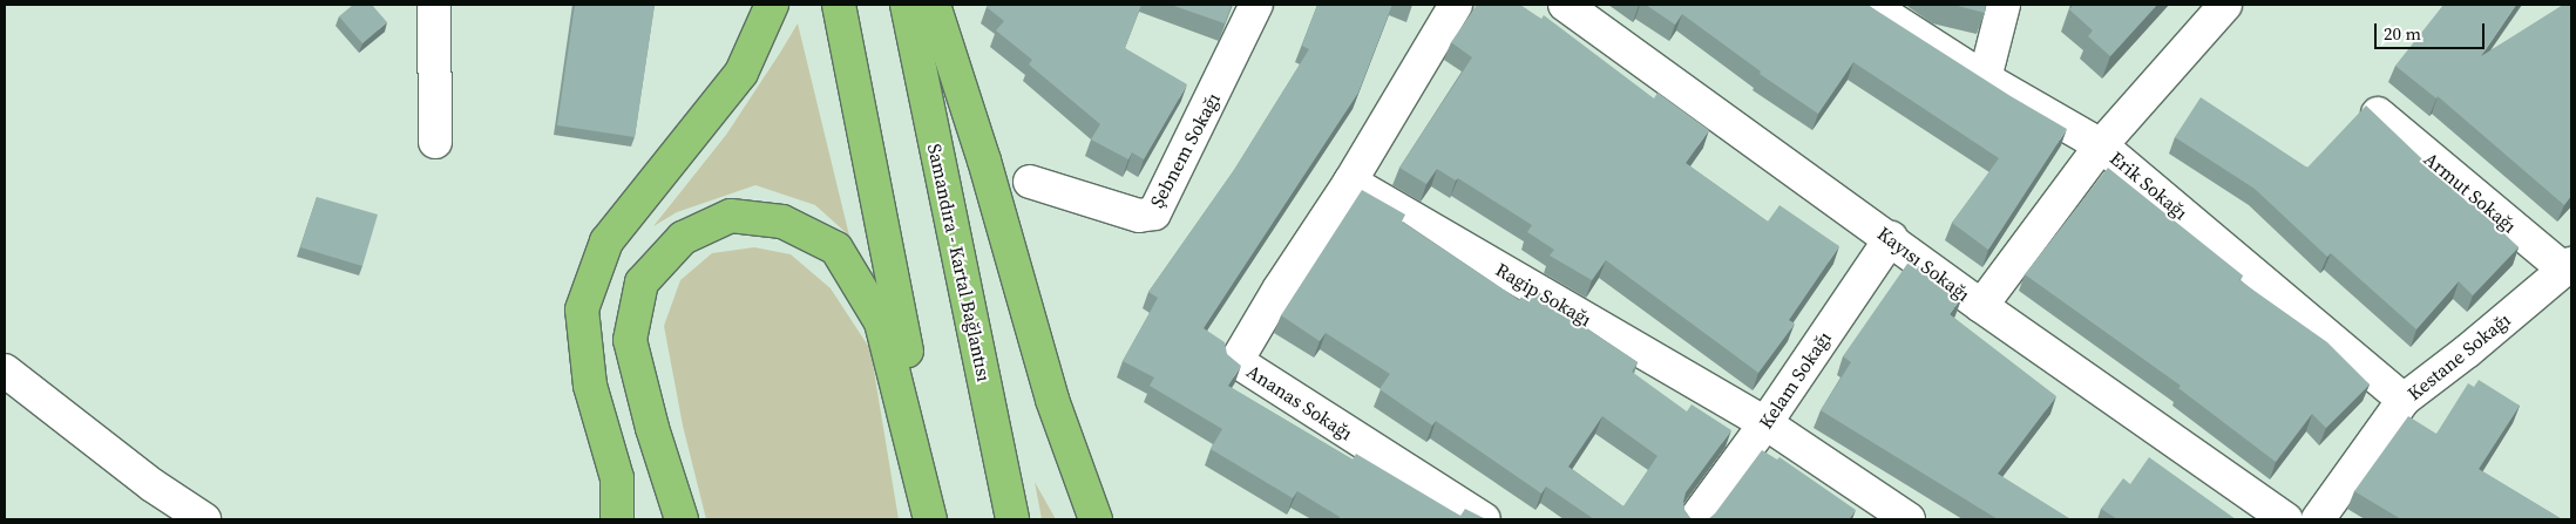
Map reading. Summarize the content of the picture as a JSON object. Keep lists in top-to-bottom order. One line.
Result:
{"streets":{"highway":["Samandıra - Kartal Bağlantısı"],"street":["Şebnem Sokağı","Erik Sokağı","Armut Sokağı","Kayısı Sokağı","Ragip Sokağı","Kestane Sokağı","Kelam Sokağı","Ananas Sokağı"]},"crossings":[["Erik Sokağı","Kestane Sokağı"],["Armut Sokağı","Kestane Sokağı"],["Kayısı Sokağı","Kelam Sokağı"],["Ragip Sokağı","Kelam Sokağı"],["Ragip Sokağı","Ananas Sokağı"]],"scale_bar":"20 m"}
